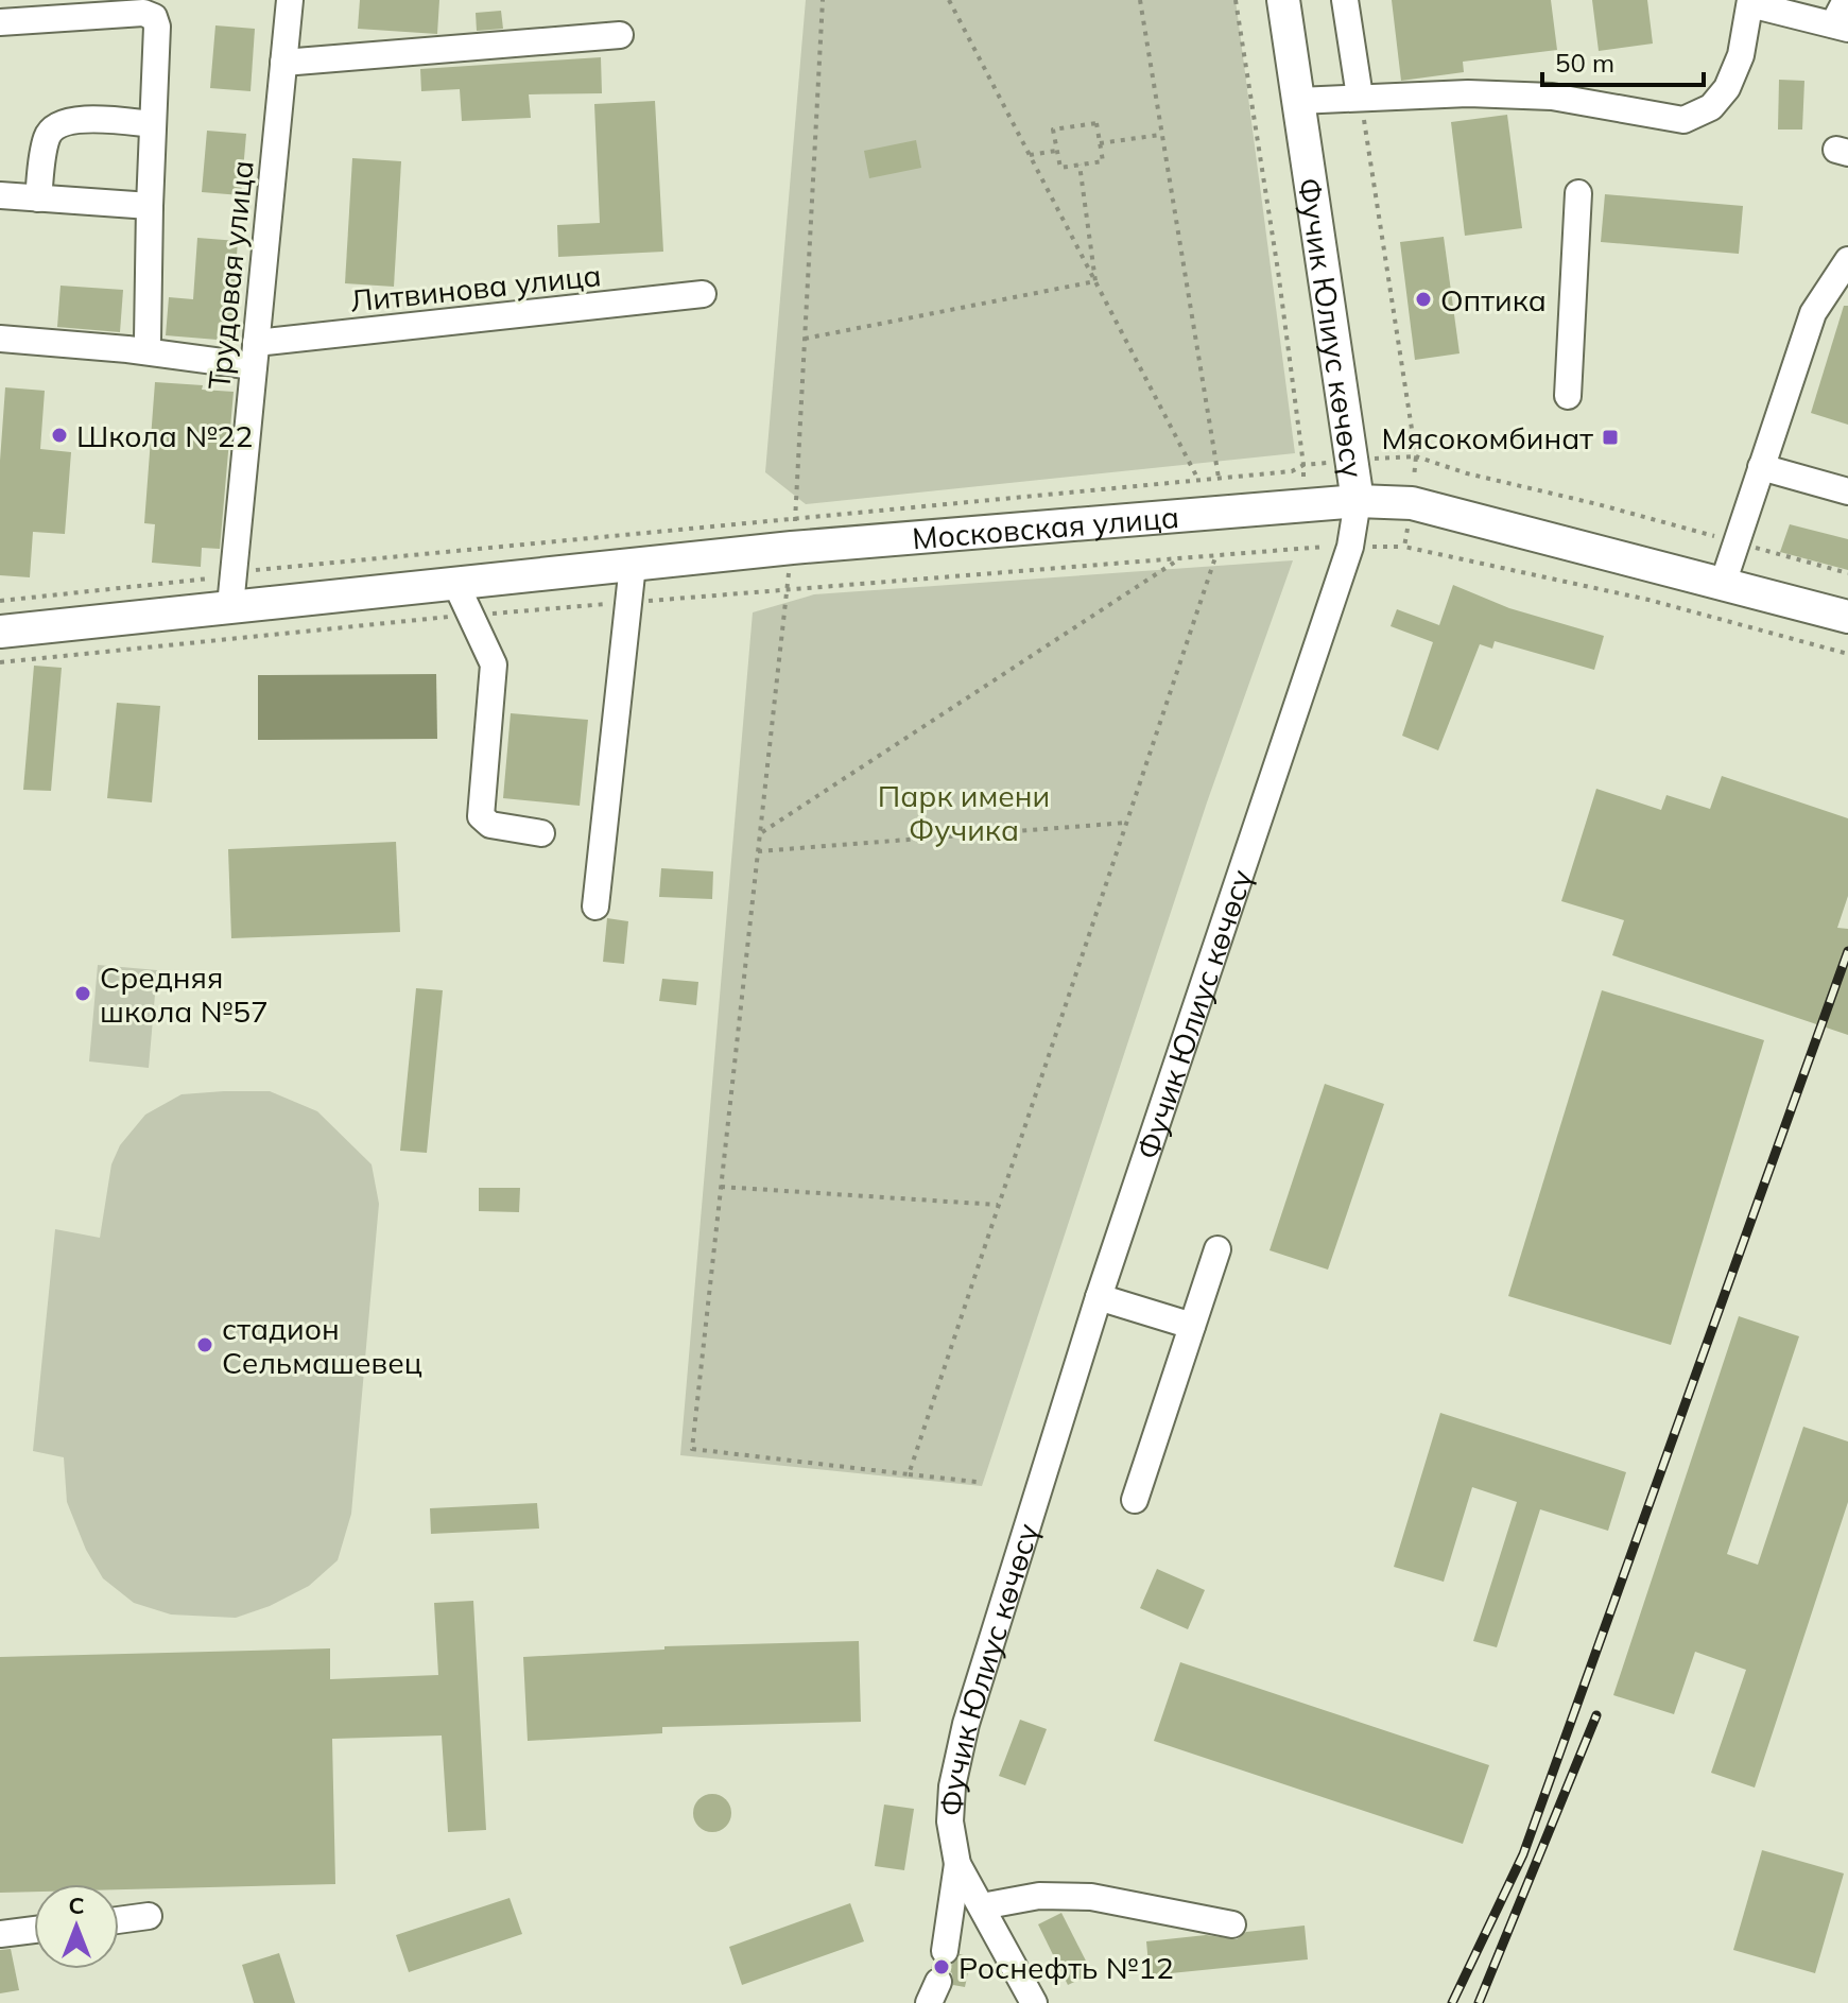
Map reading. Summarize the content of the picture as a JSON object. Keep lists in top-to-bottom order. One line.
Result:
{"streets":{"main road":["Фучик Юлиус көчөсү","Московская улица"],"street":["Трудовая улица","Литвинова улица"]},"crossings":[["Трудовая улица","Литвинова улица"],["Трудовая улица","Московская улица"],["Фучик Юлиус көчөсү","Московская улица"]],"parks":["Парк имени Фучика"],"places":{"other":["Оптика","Школа №22","Средняя школа №57","стадион Сельмашевец","Роснефть №12"],"transit":["Мясокомбинат"]},"scale_bar":"50 m","north":"top"}
